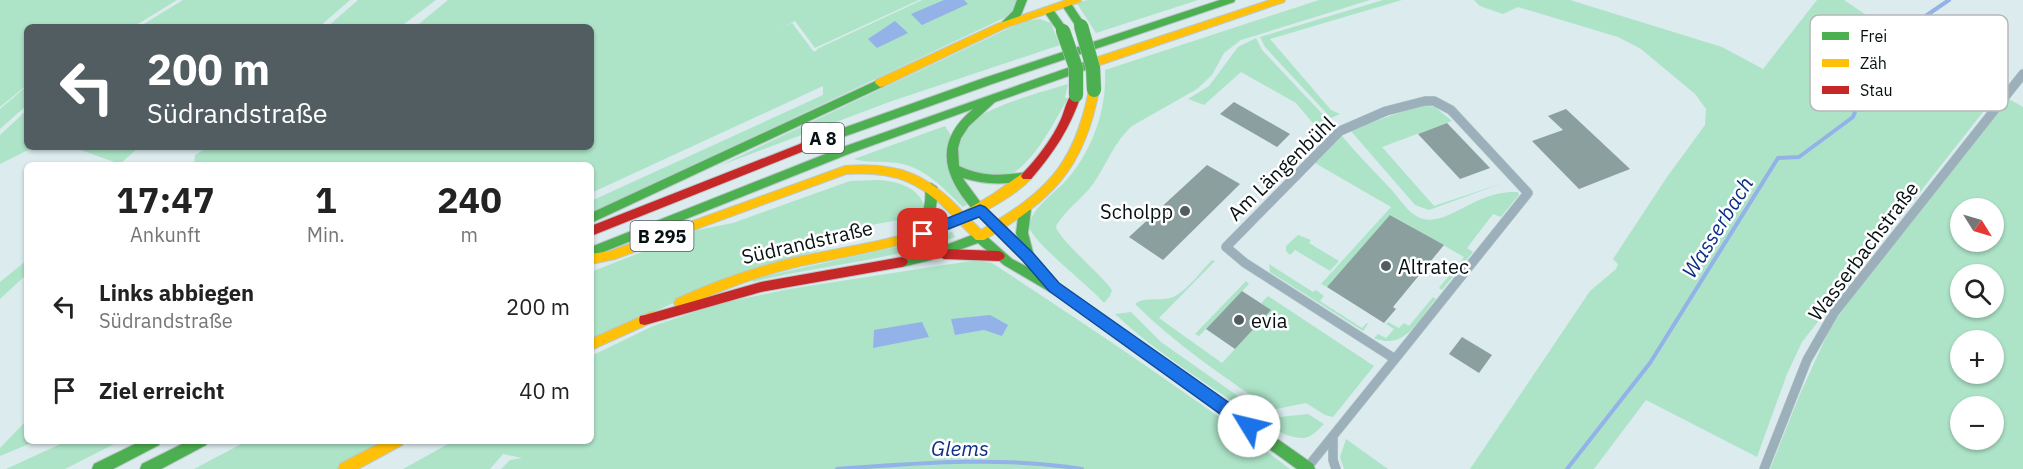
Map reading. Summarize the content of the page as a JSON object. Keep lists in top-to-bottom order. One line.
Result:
{"streets":{"main road":["A 8","B 295","Südrandstraße"],"street":["Am Längenbühl","Wasserbachstraße"]},"crossings":[["A 8","Südrandstraße"]],"water":["Wasserbach","Glems"],"places":["Scholpp","Altratec","evia"],"legend":["Frei","Zäh","Stau"],"north":"bottom right","page":{"turn":["200 m","Südrandstraße"],"eta":["17:47","Ankunft","1","Min.","240","m"],"map_buttons":["+","−"],"list":[{"name":"Links abbiegen","note":"Südrandstraße","value":"200 m"},{"name":"Ziel erreicht","value":"40 m"}]}}
